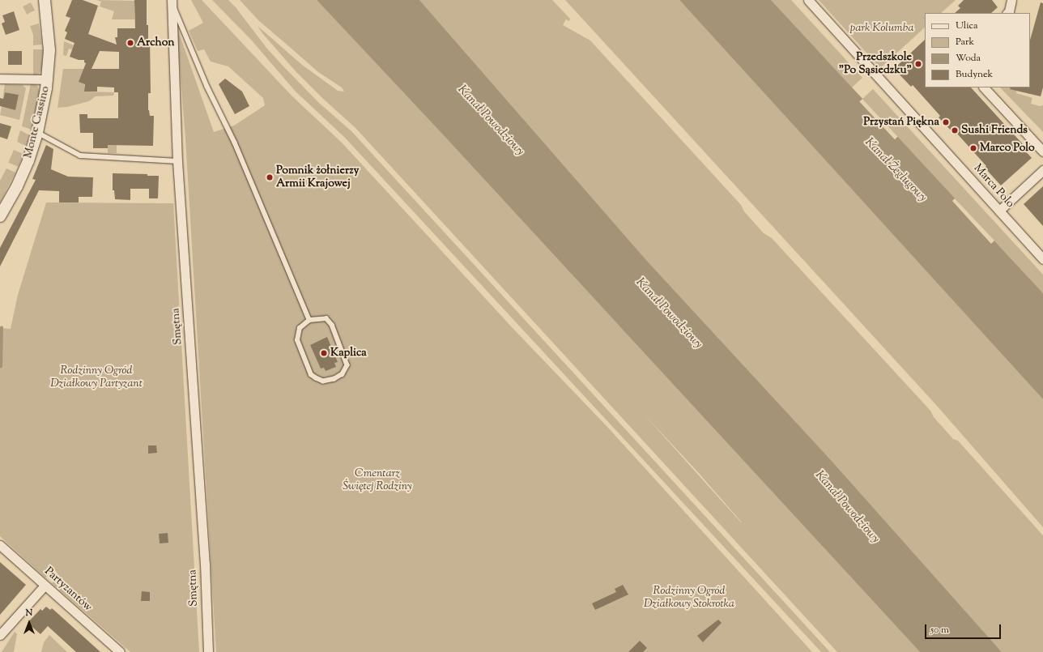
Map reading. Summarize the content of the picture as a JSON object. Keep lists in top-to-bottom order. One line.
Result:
{"streets":{"street":["Monte Cassino","Marca Polo","Smętna","Partyzantów"]},"water":["Kanał Powodziowy","Kanał Żeglugowy"],"parks":["park Kolumba","Rodzinny Ogród Działkowy Partyzant","Cmentarz Świętej Rodziny","Rodzinny Ogród Działkowy Stokrotka"],"places":["Archon","Przedszkole \"Po Sąsiedzku\"","Przystań Piękna","Sushi Friends","Marco Polo","Pomnik żołnierzy Armii Krajowej","Kaplica"],"legend":["Ulica","Park","Woda","Budynek"],"scale_bar":"50 m","north":"top"}
